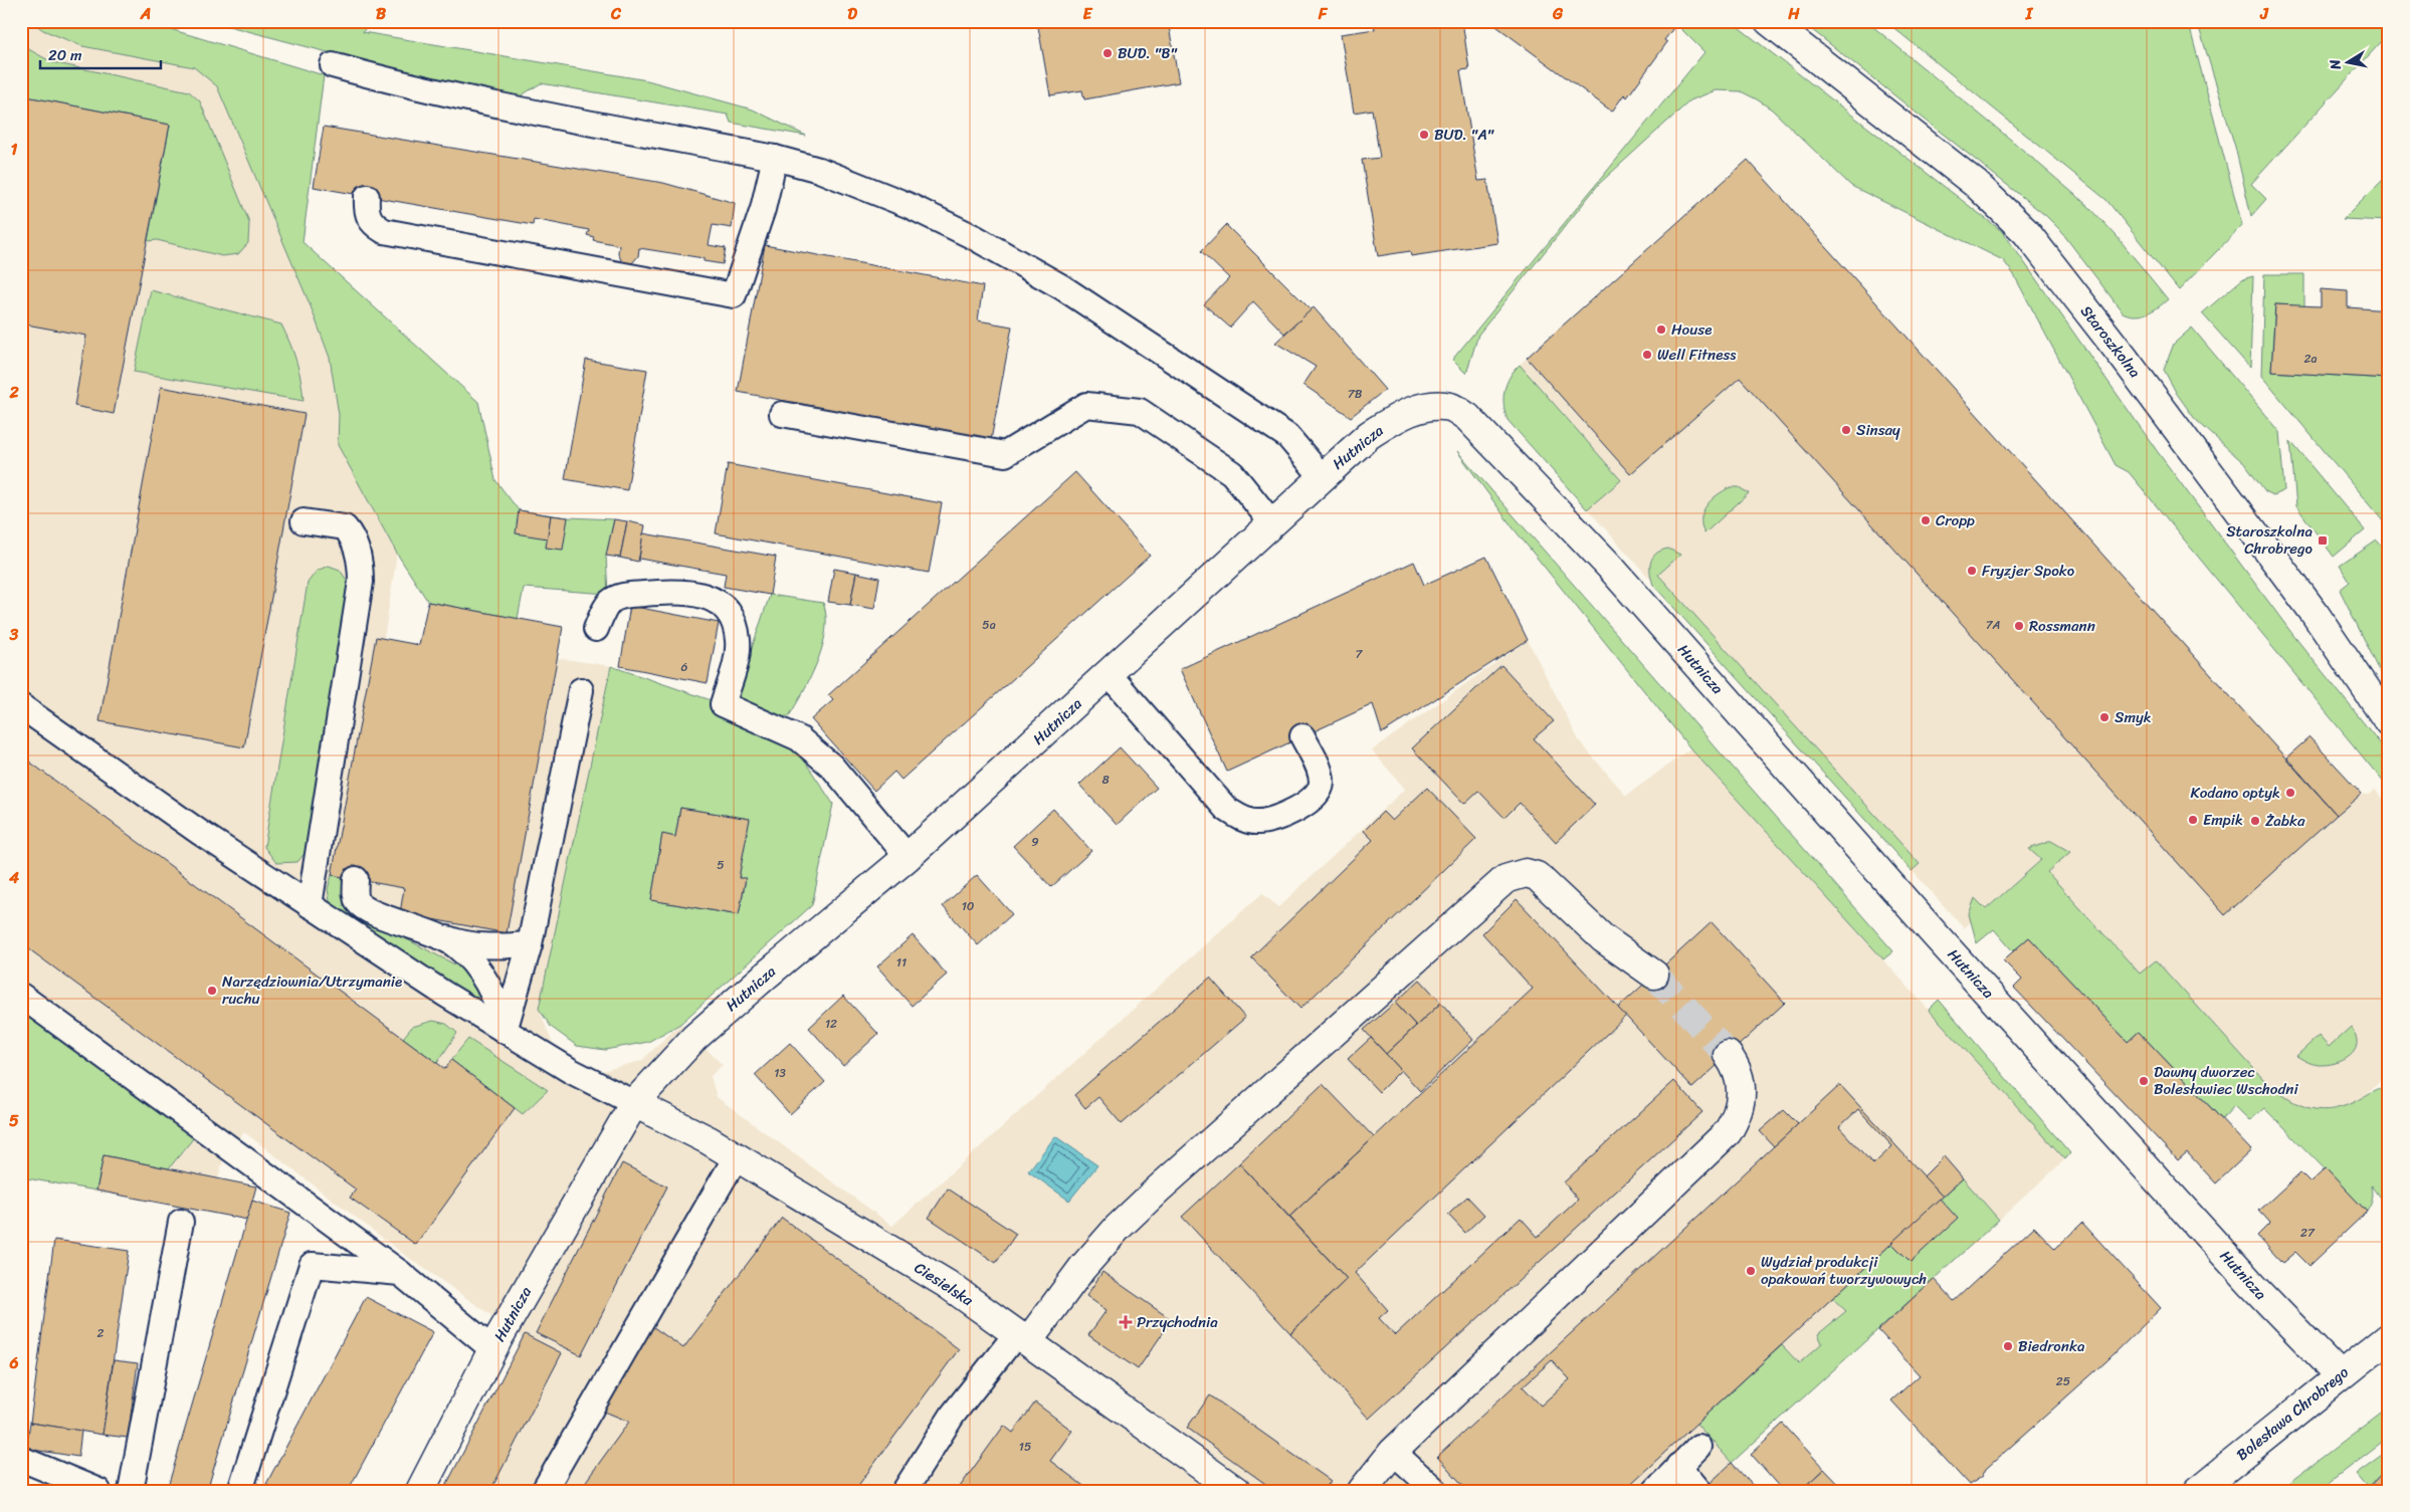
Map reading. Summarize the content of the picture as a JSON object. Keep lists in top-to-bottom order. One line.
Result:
{"streets":{"street":["Staroszkolna","Hutnicza","Ciesielska","Bolesława Chrobrego"]},"crossings":[["Hutnicza","Ciesielska"],["Hutnicza","Bolesława Chrobrego"]],"places":{"other":["BUD. \"B\"","BUD. \"A\"","House","Well Fitness","Sinsay","Cropp","Fryzjer Spoko","Rossmann","Smyk","Kodano optyk","Empik","Żabka","Narzędziownia/Utrzymanie ruchu","Dawny dworzec Bolesławiec Wschodni","Wydział produkcji opakowań tworzywowych","Biedronka"],"transit":["Staroszkolna Chrobrego"],"health":["Przychodnia"]},"house_numbers":["2a","7B","5a","7A","7","6","8","9","5","10","11","12","13","27","2","25","15"],"scale_bar":"20 m","north":"left","grid":{"columns":["A","B","C","D","E","F","G","H","I","J"],"rows":["1","2","3","4","5","6"]}}
